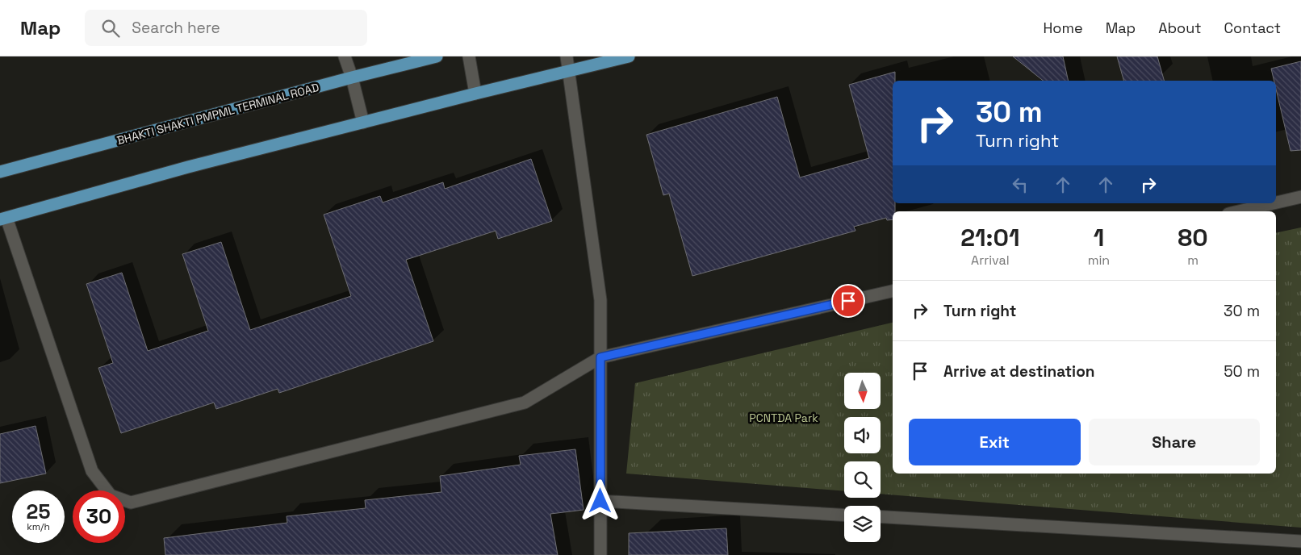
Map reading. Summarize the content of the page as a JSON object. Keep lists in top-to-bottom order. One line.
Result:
{"streets":{"main road":["BHAKTI SHAKTI PMPML TERMINAL ROAD"]},"parks":["PCNTDA Park"],"north":"bottom","page":{"header":"Map","search":"Search here","nav":["Home","Map","About","Contact"],"turn":["30 m","Turn right"],"eta":["21:01","Arrival","1","min","80","m"],"list":[{"name":"Turn right","value":"30 m"},{"name":"Arrive at destination","value":"50 m"}],"buttons":["Exit","Share"],"speed":"25 km/h","limit":"30"}}
